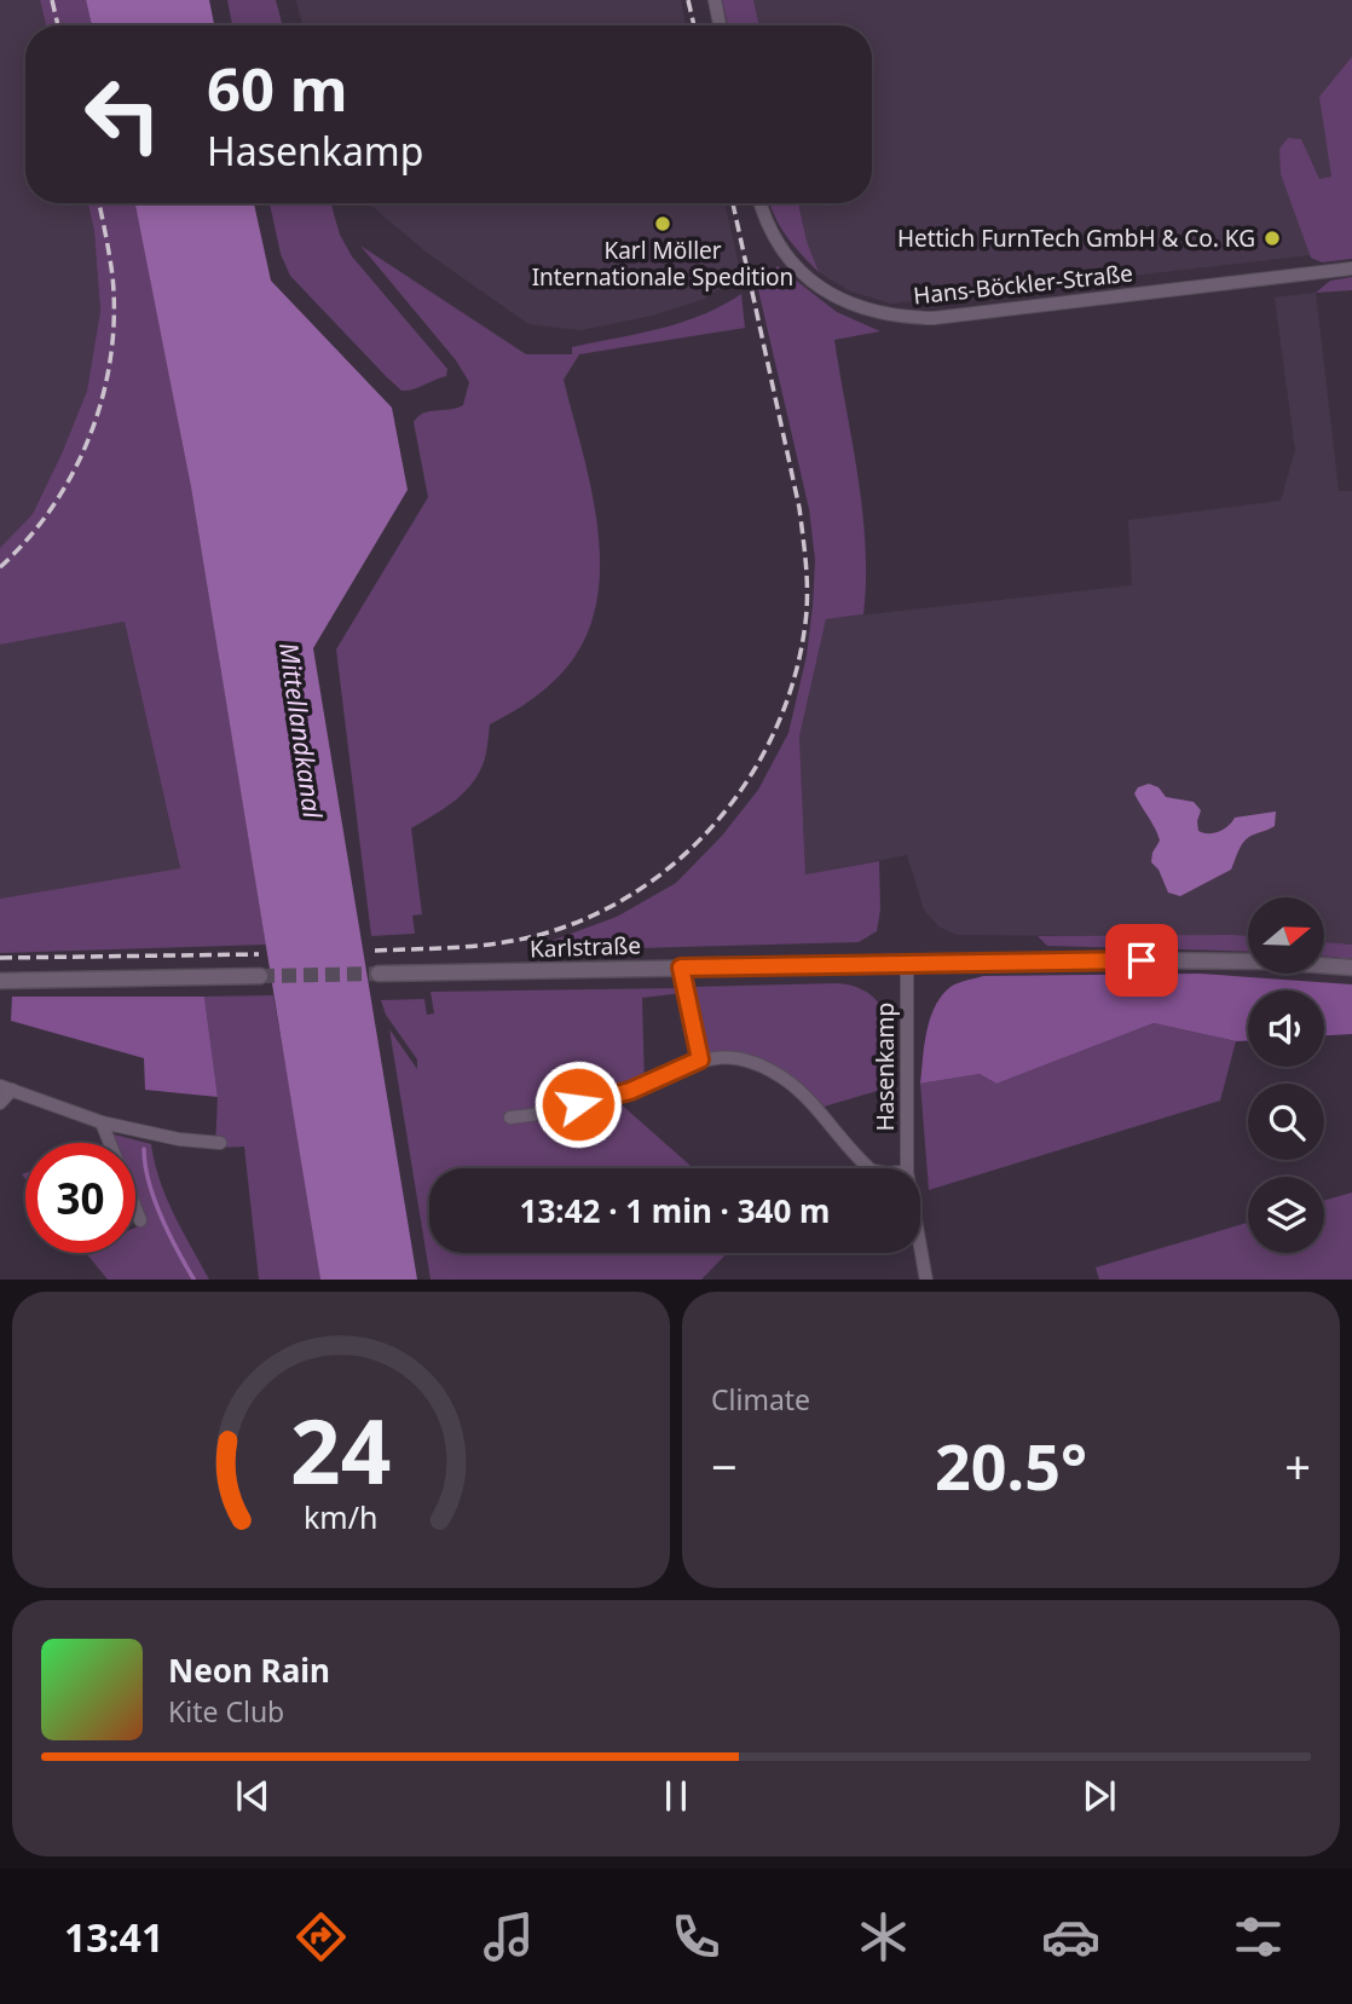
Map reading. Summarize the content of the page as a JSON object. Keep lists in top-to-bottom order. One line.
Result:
{"streets":{"street":["Hans-Böckler-Straße","Karlstraße","Hasenkamp"]},"crossings":[["Karlstraße","Hasenkamp"]],"water":["Mittellandkanal"],"places":["Karl Möller Internationale Spedition","Hettich FurnTech GmbH & Co. KG"],"north":"right","page":{"turn":["60 m","Hasenkamp"],"limit":"30","trip":"13:42 · 1 min · 340 m","tile":"Climate","heat":["−","20.5°","+"],"song":["Neon Rain","Kite Club"],"tabs":"13:41","gauge":["24","km/h"]}}
